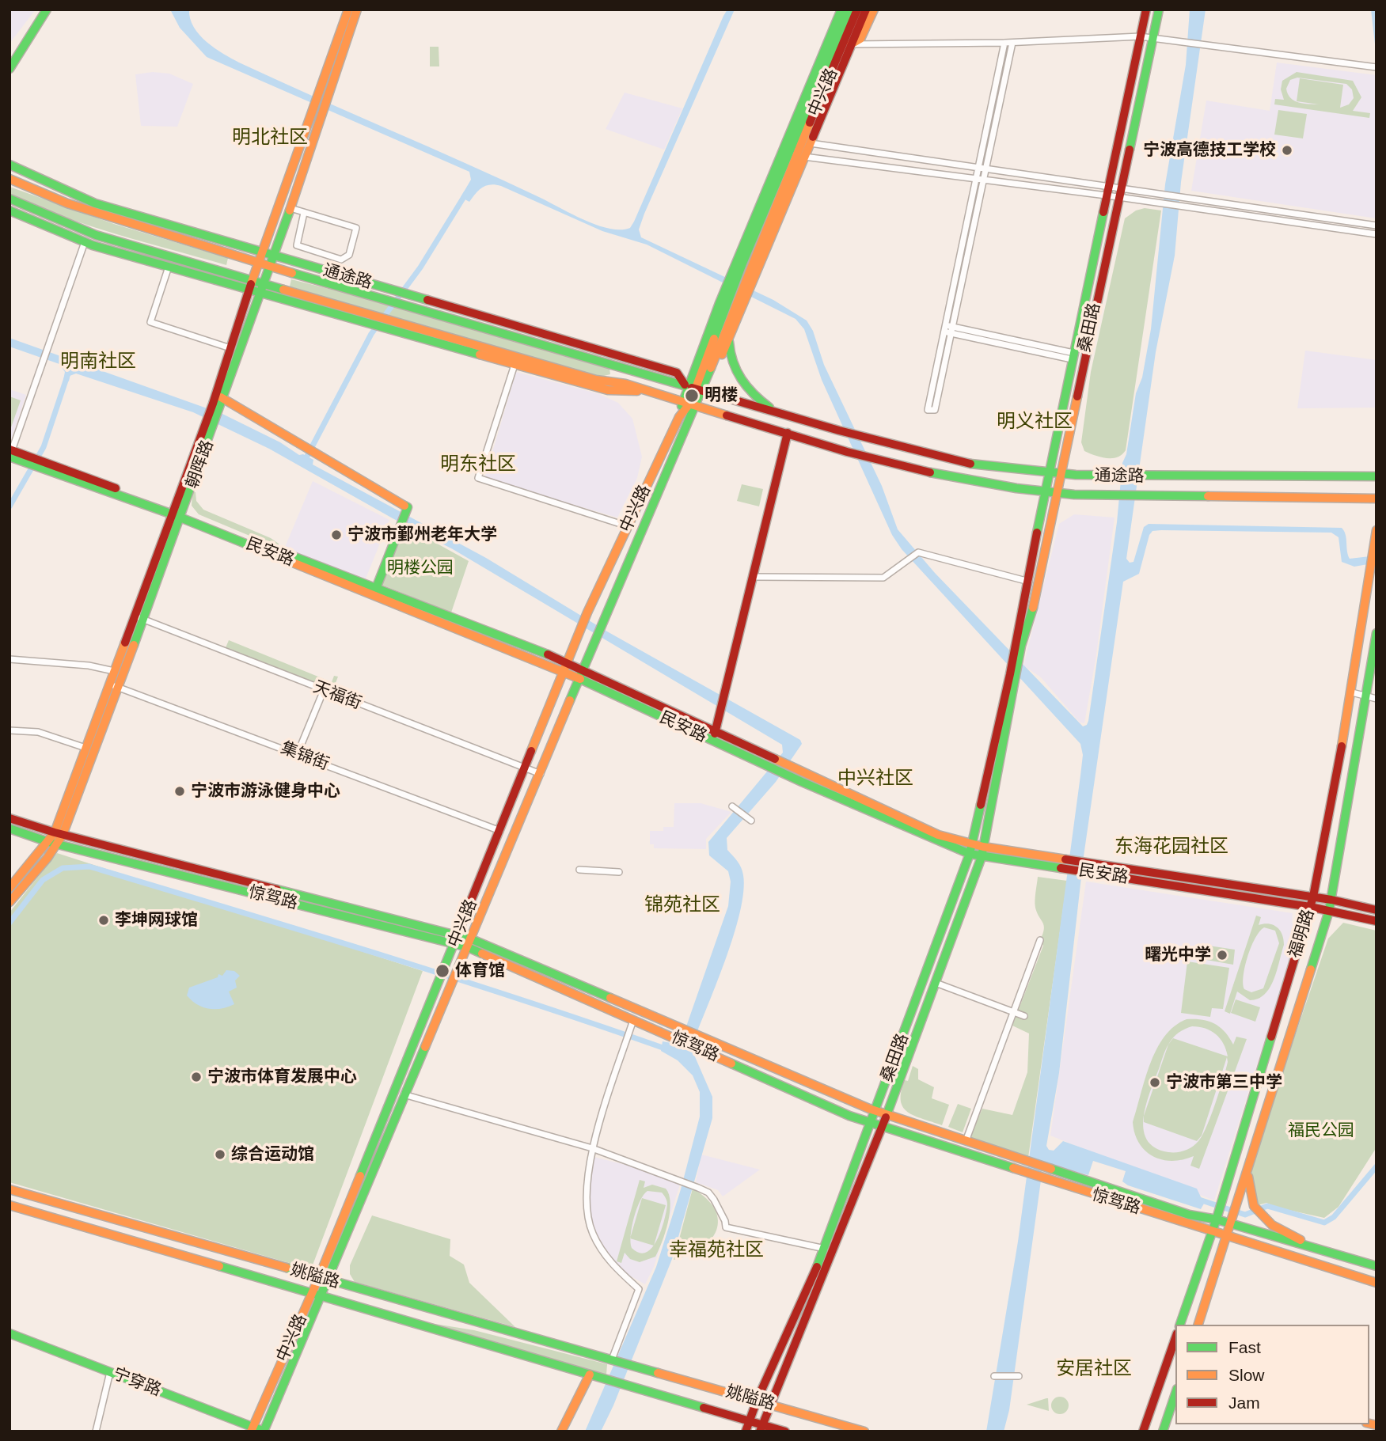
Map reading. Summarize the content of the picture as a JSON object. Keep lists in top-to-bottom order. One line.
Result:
{"streets":{"main road":["中兴路","通途路","桑田路","朝晖路","民安路","惊驾路","福明路","姚隘路","宁穿路"],"street":["天福街","集锦街"]},"crossings":[["中兴路","通途路"],["中兴路","民安路"],["中兴路","天福街"],["中兴路","集锦街"],["中兴路","惊驾路"],["中兴路","姚隘路"],["中兴路","宁穿路"],["通途路","桑田路"],["通途路","朝晖路"],["桑田路","民安路"],["桑田路","惊驾路"],["桑田路","姚隘路"],["朝晖路","民安路"],["朝晖路","天福街"],["朝晖路","集锦街"],["朝晖路","惊驾路"],["民安路","福明路"],["惊驾路","福明路"]],"districts":["明北社区","明南社区","明义社区","明东社区","中兴社区","东海花园社区","锦苑社区","幸福苑社区","安居社区"],"parks":["明楼公园","福民公园"],"places":["宁波高德技工学校","明楼","宁波市鄞州老年大学","宁波市游泳健身中心","李坤网球馆","曙光中学","体育馆","宁波市体育发展中心","宁波市第三中学","综合运动馆"],"legend":["Fast","Slow","Jam"]}
